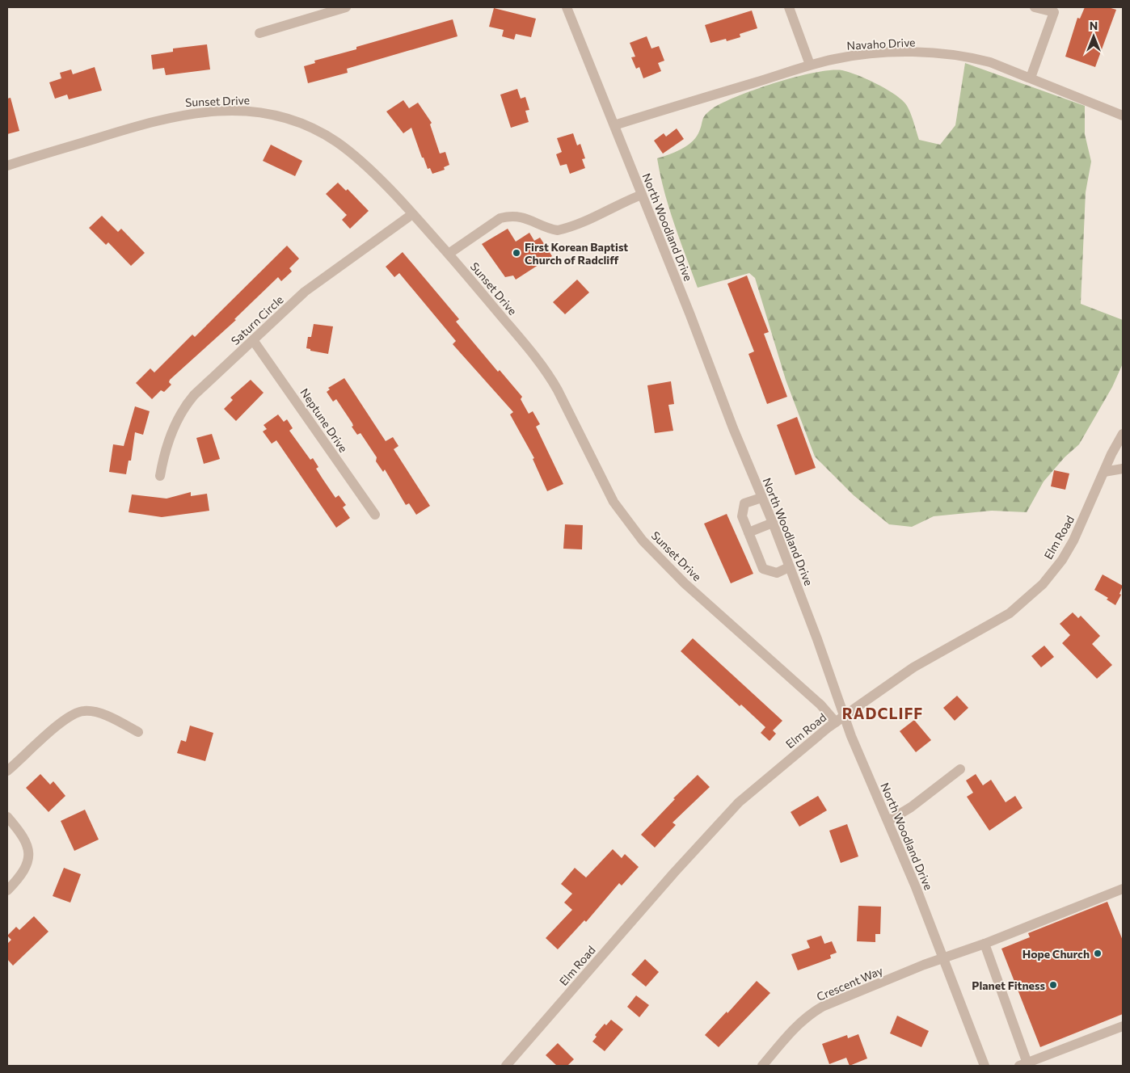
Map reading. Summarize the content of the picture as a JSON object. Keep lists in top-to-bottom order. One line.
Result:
{"streets":{"street":["Navaho Drive","Sunset Drive","North Woodland Drive","Saturn Circle","Neptune Drive","Elm Road","Crescent Way"]},"crossings":[["Navaho Drive","North Woodland Drive"],["Sunset Drive","Saturn Circle"],["Sunset Drive","Elm Road"],["North Woodland Drive","Elm Road"],["North Woodland Drive","Crescent Way"],["Saturn Circle","Neptune Drive"]],"districts":["RADCLIFF"],"places":["First Korean Baptist Church of Radcliff","Hope Church","Planet Fitness"],"north":"top"}
